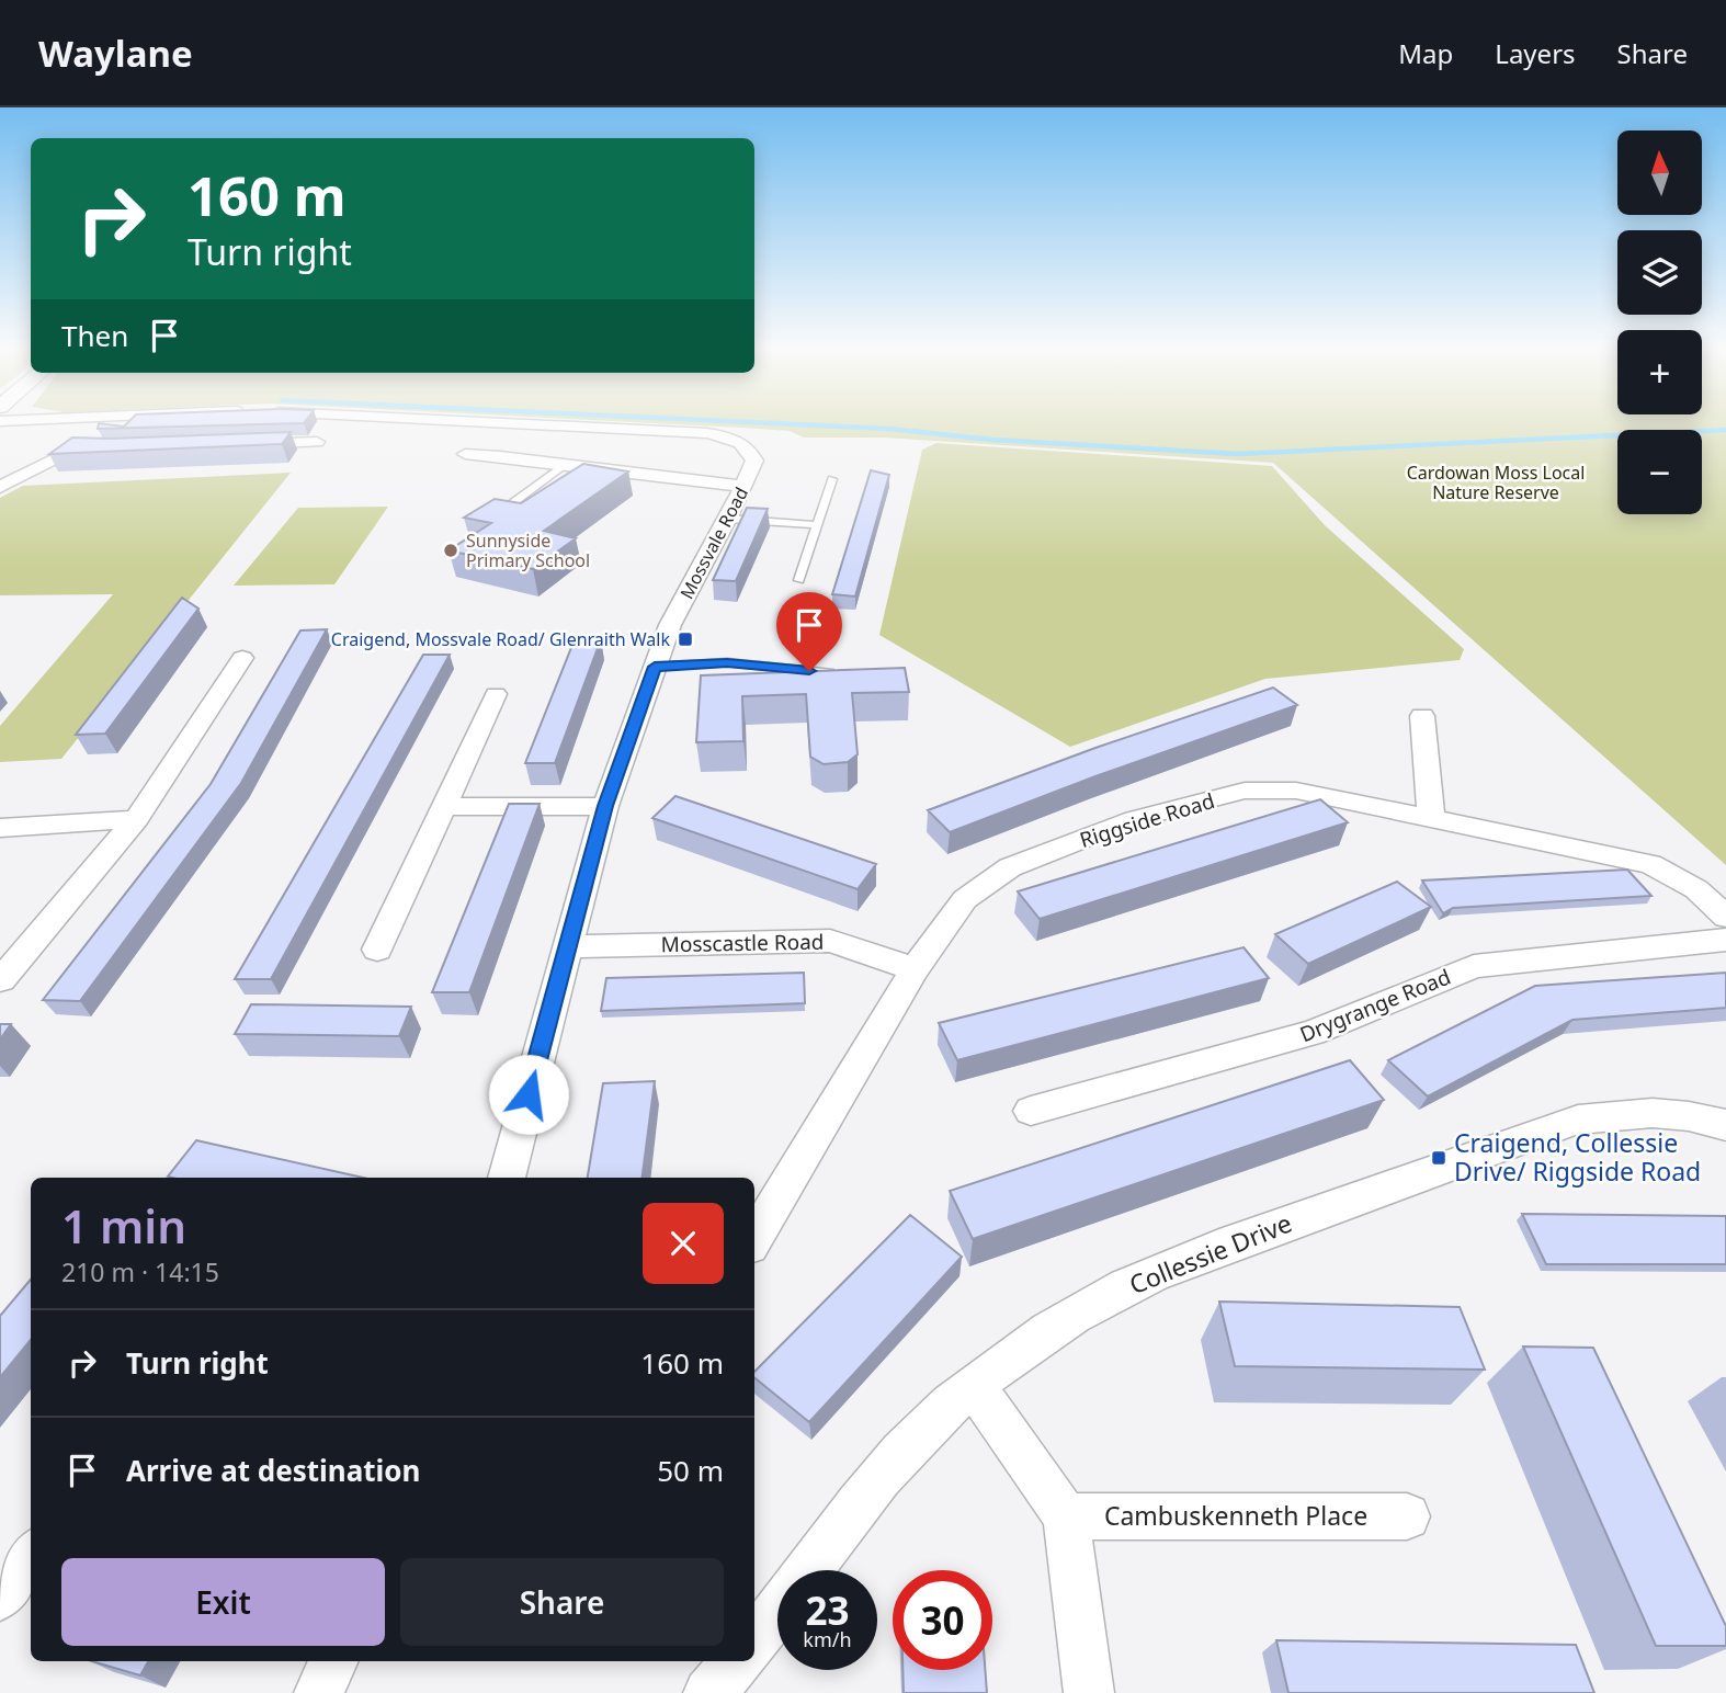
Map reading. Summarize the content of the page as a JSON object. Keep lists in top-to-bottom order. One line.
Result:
{"streets":{"street":["Mossvale Road","Riggside Road","Mosscastle Road","Drygrange Road","Collessie Drive","Cambuskenneth Place"]},"crossings":[["Mossvale Road","Mosscastle Road"],["Riggside Road","Mosscastle Road"]],"parks":["Cardowan Moss Local Nature Reserve"],"places":{"other":["Sunnyside Primary School"],"transit":["Craigend, Mossvale Road/ Glenraith Walk","Craigend, Collessie Drive/ Riggside Road"]},"north":"top","page":{"header":"Waylane","nav":["Map","Layers","Share"],"map_buttons":["+","−"],"turn":["160 m","Turn right"],"then":"Then","heading":["1 min","210 m · 14:15"],"list":[{"name":"Turn right","value":"160 m"},{"name":"Arrive at destination","value":"50 m"}],"buttons":["Exit","Share"],"speed":"23 km/h","limit":"30"}}
